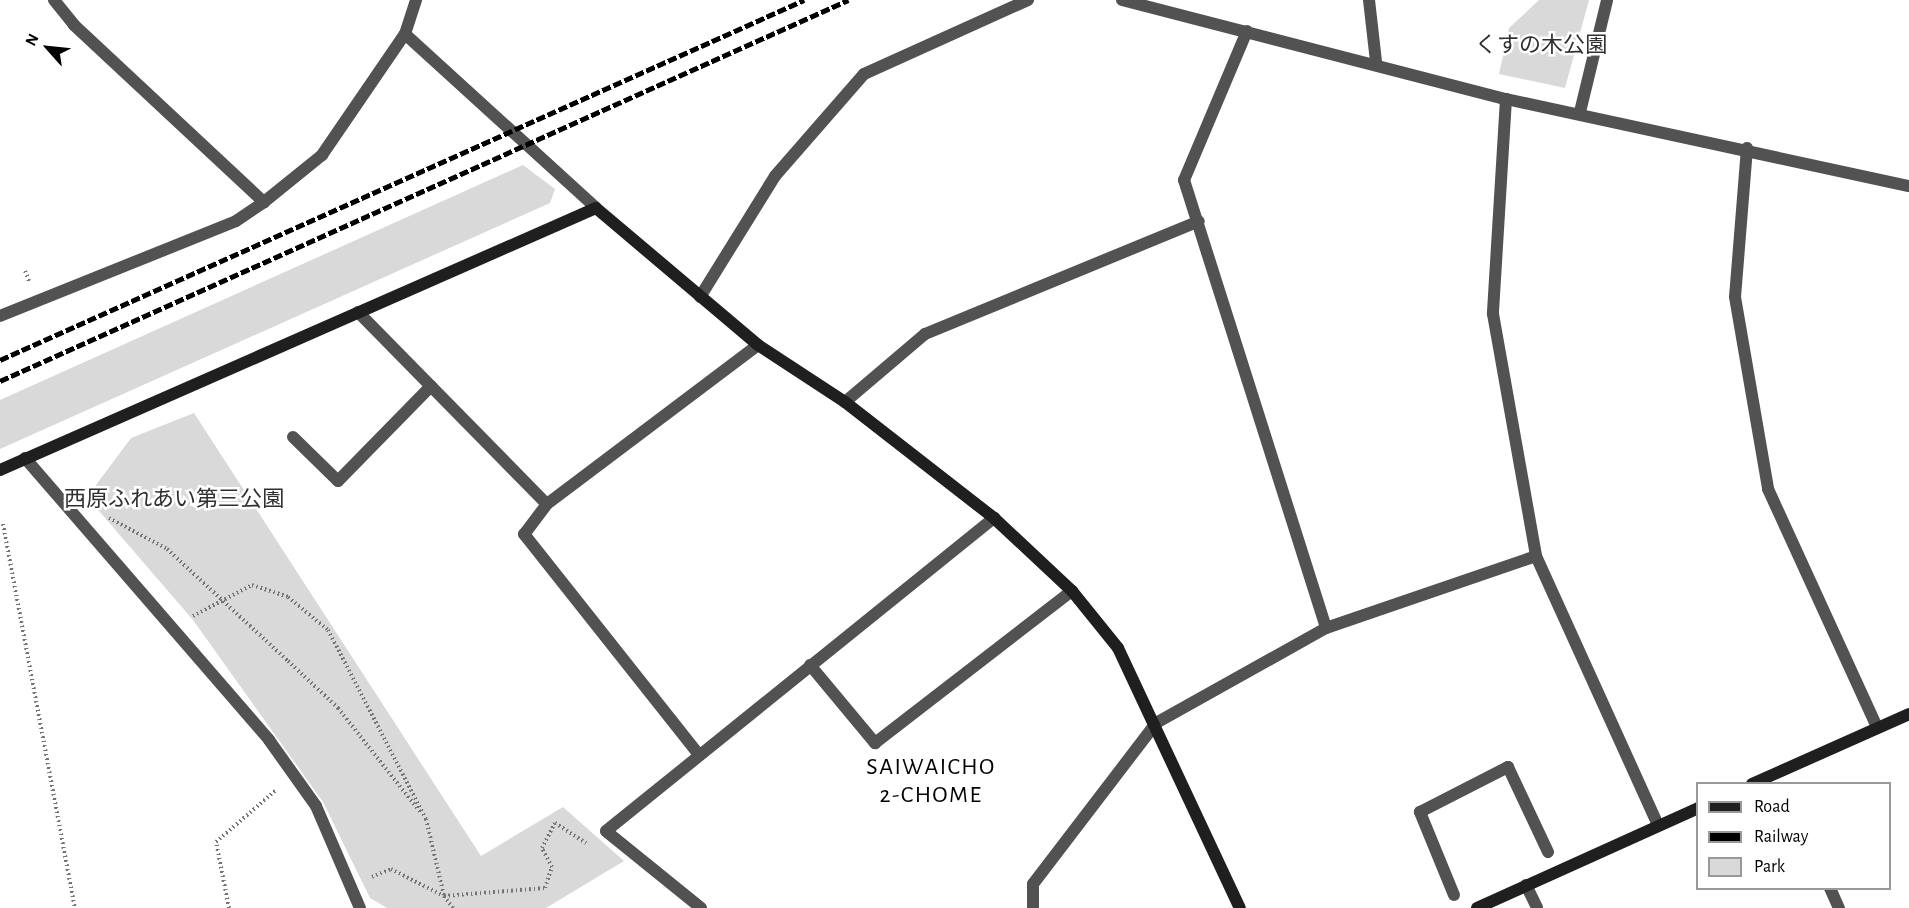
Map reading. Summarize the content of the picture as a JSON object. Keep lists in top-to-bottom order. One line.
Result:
{"districts":["SAIWAICHO 2-CHOME"],"parks":["くすの木公園","西原ふれあい第三公園"],"legend":["Road","Railway","Park"],"north":"top left"}
